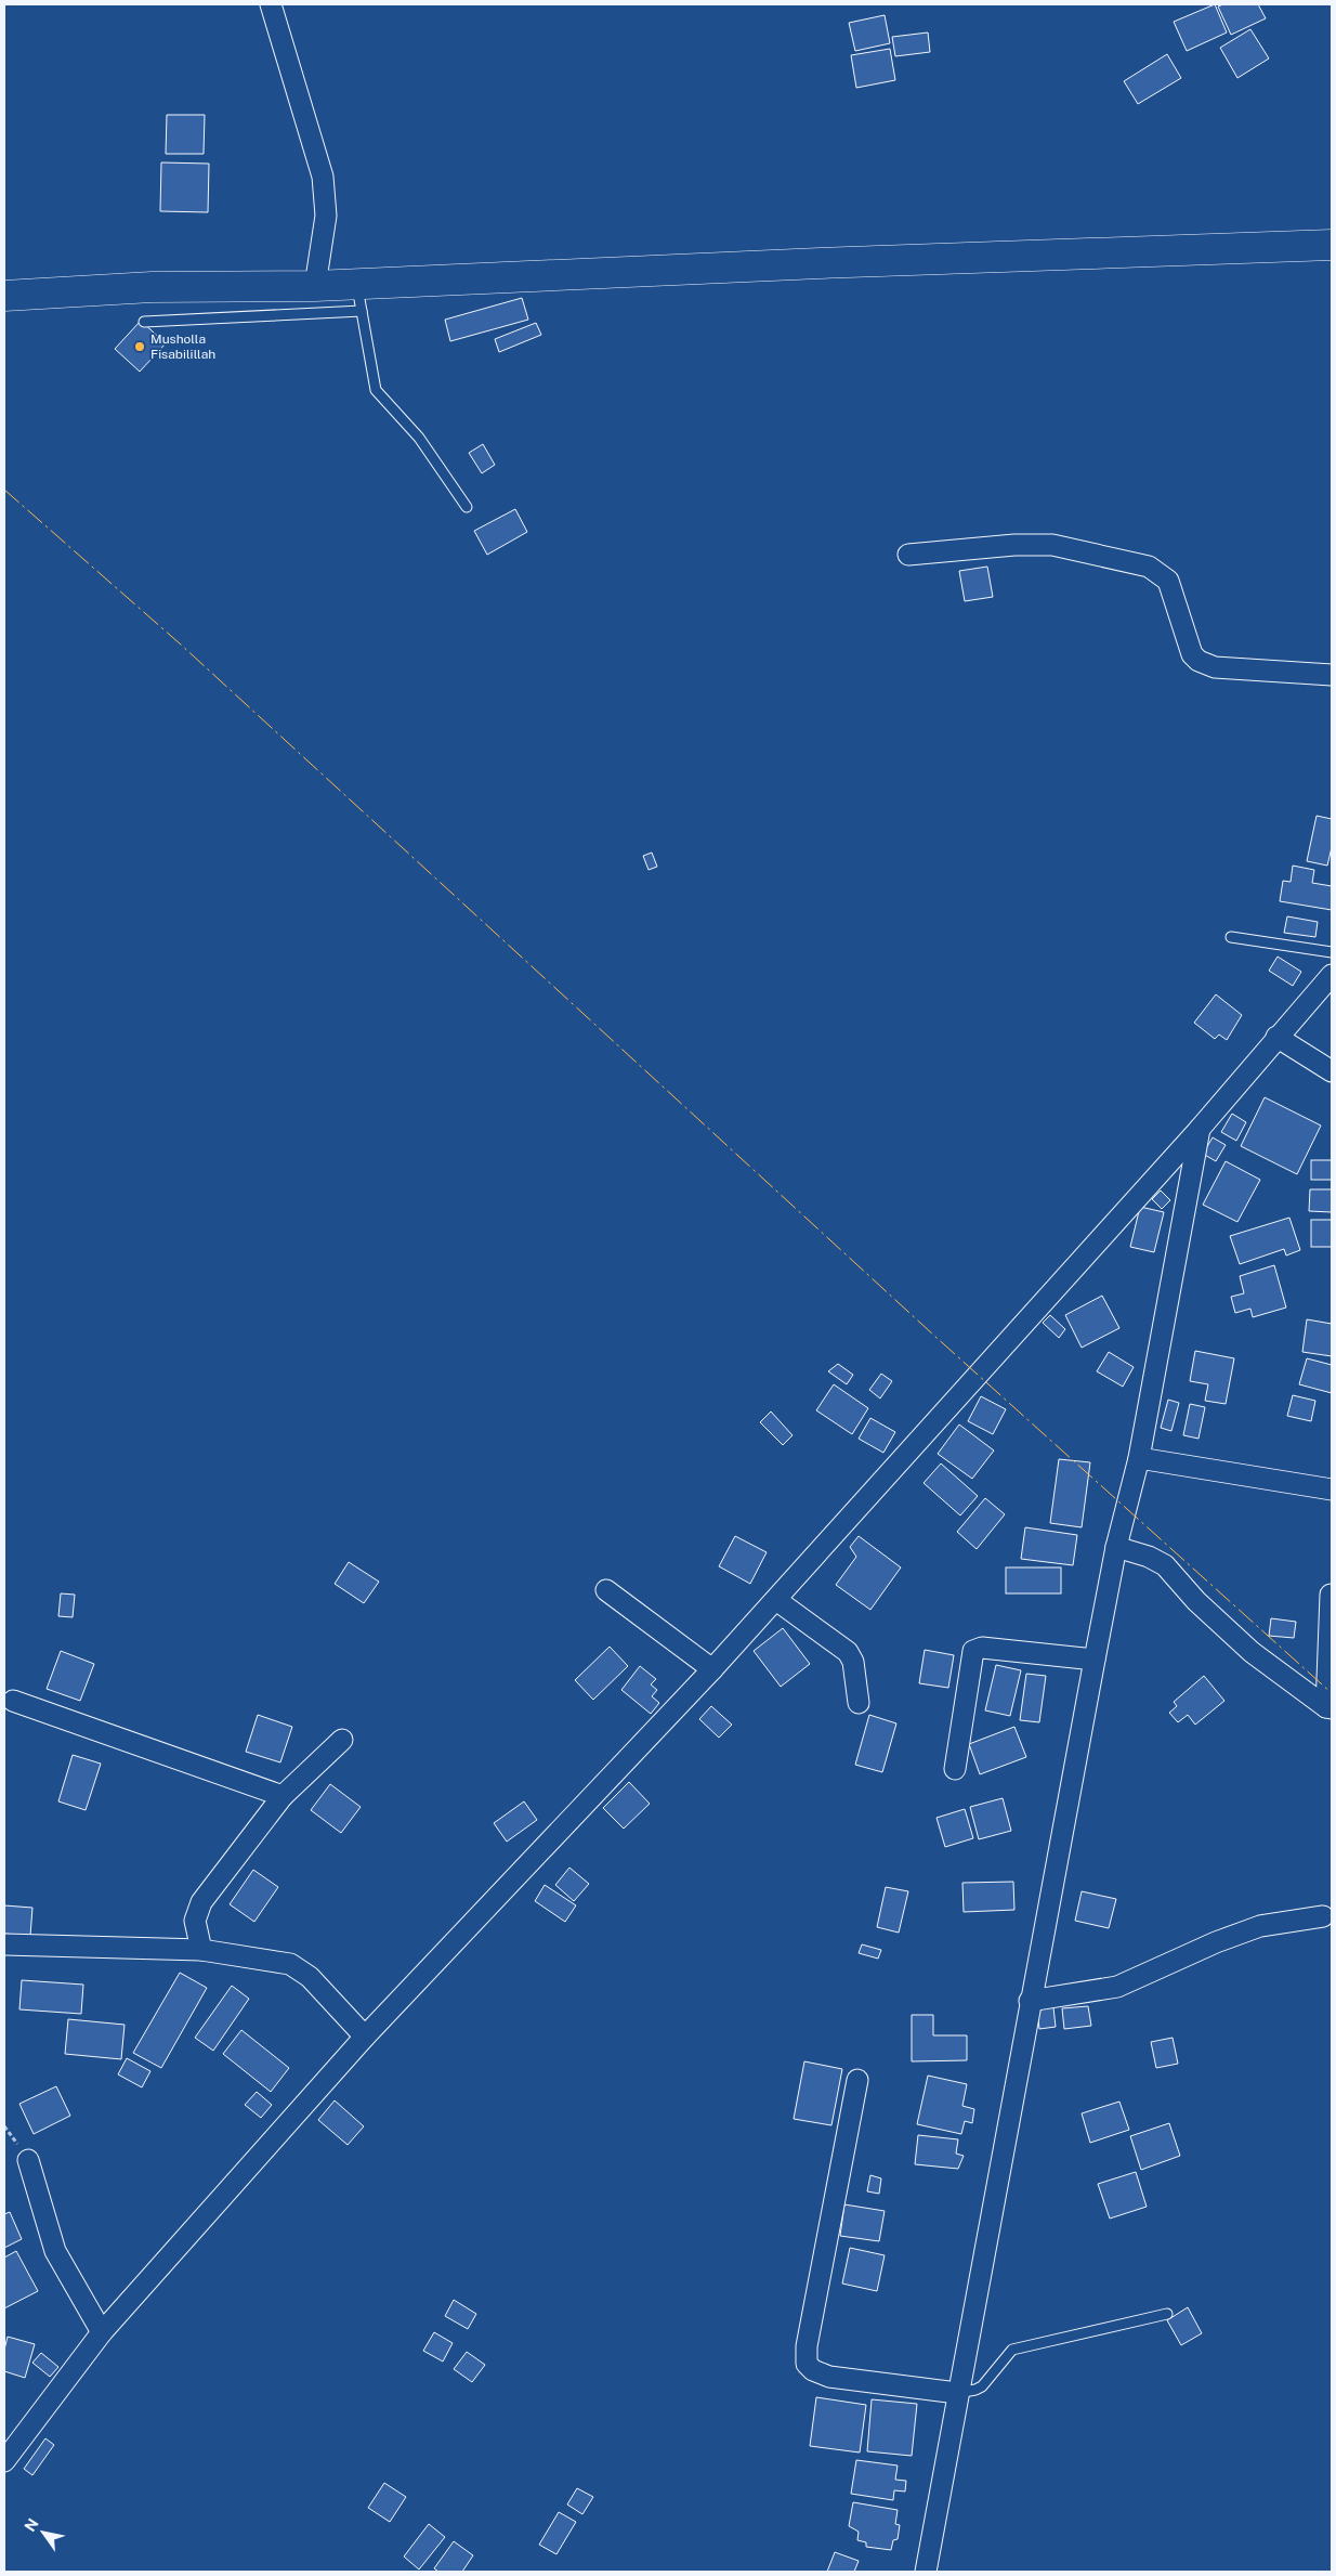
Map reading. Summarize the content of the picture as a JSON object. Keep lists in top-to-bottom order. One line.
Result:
{"places":["Musholla Fisabilillah"],"north":"top left"}
